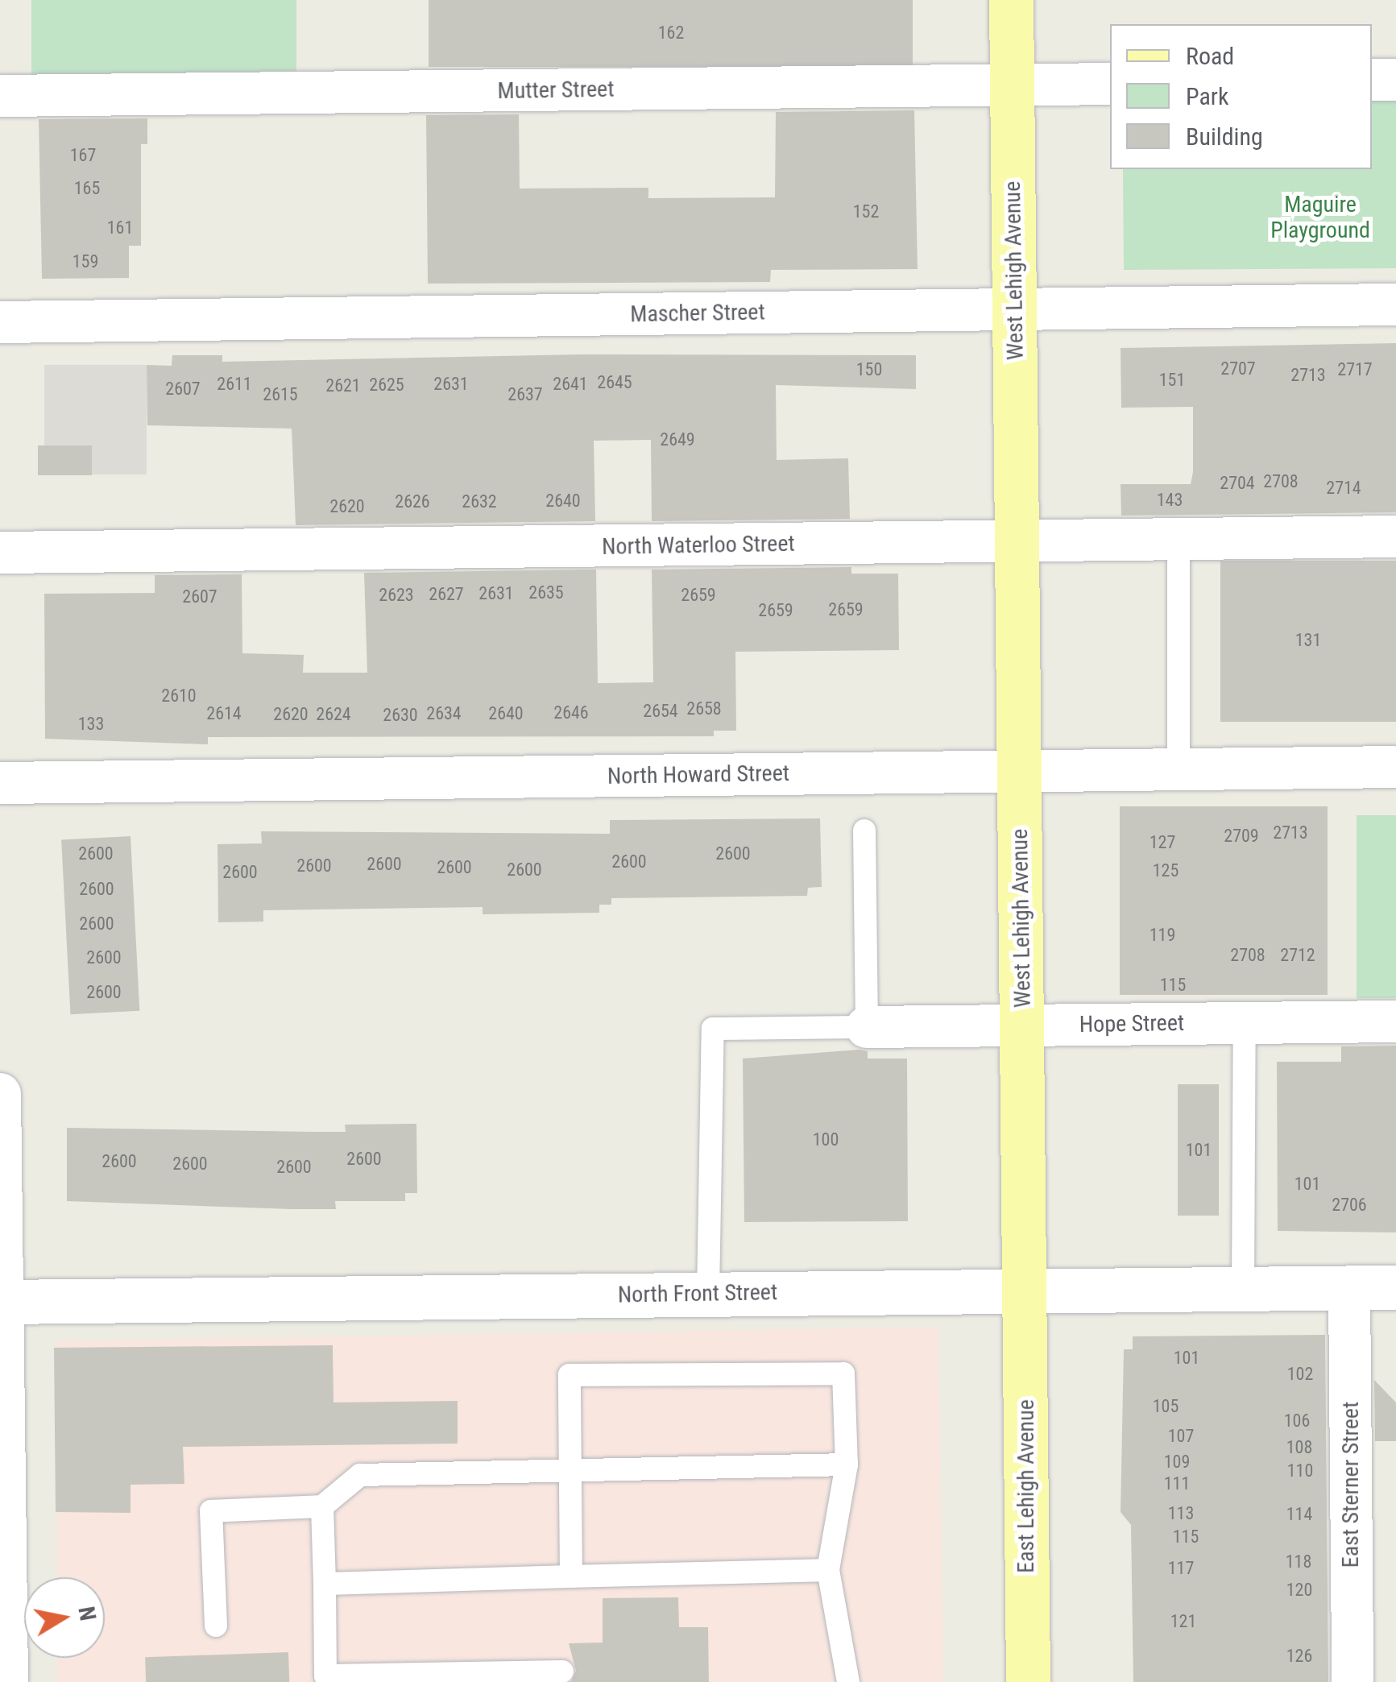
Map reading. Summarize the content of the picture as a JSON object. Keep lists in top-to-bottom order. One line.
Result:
{"streets":{"main road":["West Lehigh Avenue","East Lehigh Avenue"],"street":["Mutter Street","Mascher Street","North Waterloo Street","North Howard Street","Hope Street","North Front Street","East Sterner Street"]},"crossings":[["Mutter Street","West Lehigh Avenue"],["West Lehigh Avenue","Mascher Street"],["West Lehigh Avenue","North Waterloo Street"],["West Lehigh Avenue","North Howard Street"],["West Lehigh Avenue","Hope Street"],["West Lehigh Avenue","North Front Street"],["West Lehigh Avenue","East Lehigh Avenue"],["North Front Street","East Sterner Street"],["North Front Street","East Lehigh Avenue"]],"parks":["Maguire Playground"],"house_numbers":["162","167","165","152","161","159","2707","150","2717","2713","151","2645","2611","2631","2641","2625","2621","2607","2615","2637","2649","2708","2704","2714","143","2640","2626","2632","2620","2635","2631","2627","2623","2659","2607","2659","2659","131","2610","2658","2654","2646","2614","2634","2640","2620","2624","2630","133","2713","2709","127","2600","2600","2600","2600","2600","2600","2600","125","2600","2600","2600","119","2708","2712","2600","115","2600","100","101","2600","2600","2600","2600","101","2706","101","102","105","106","107","108","109","110","111","113","114","115","118","117","120","121","126"],"legend":["Road","Park","Building"],"north":"right"}
